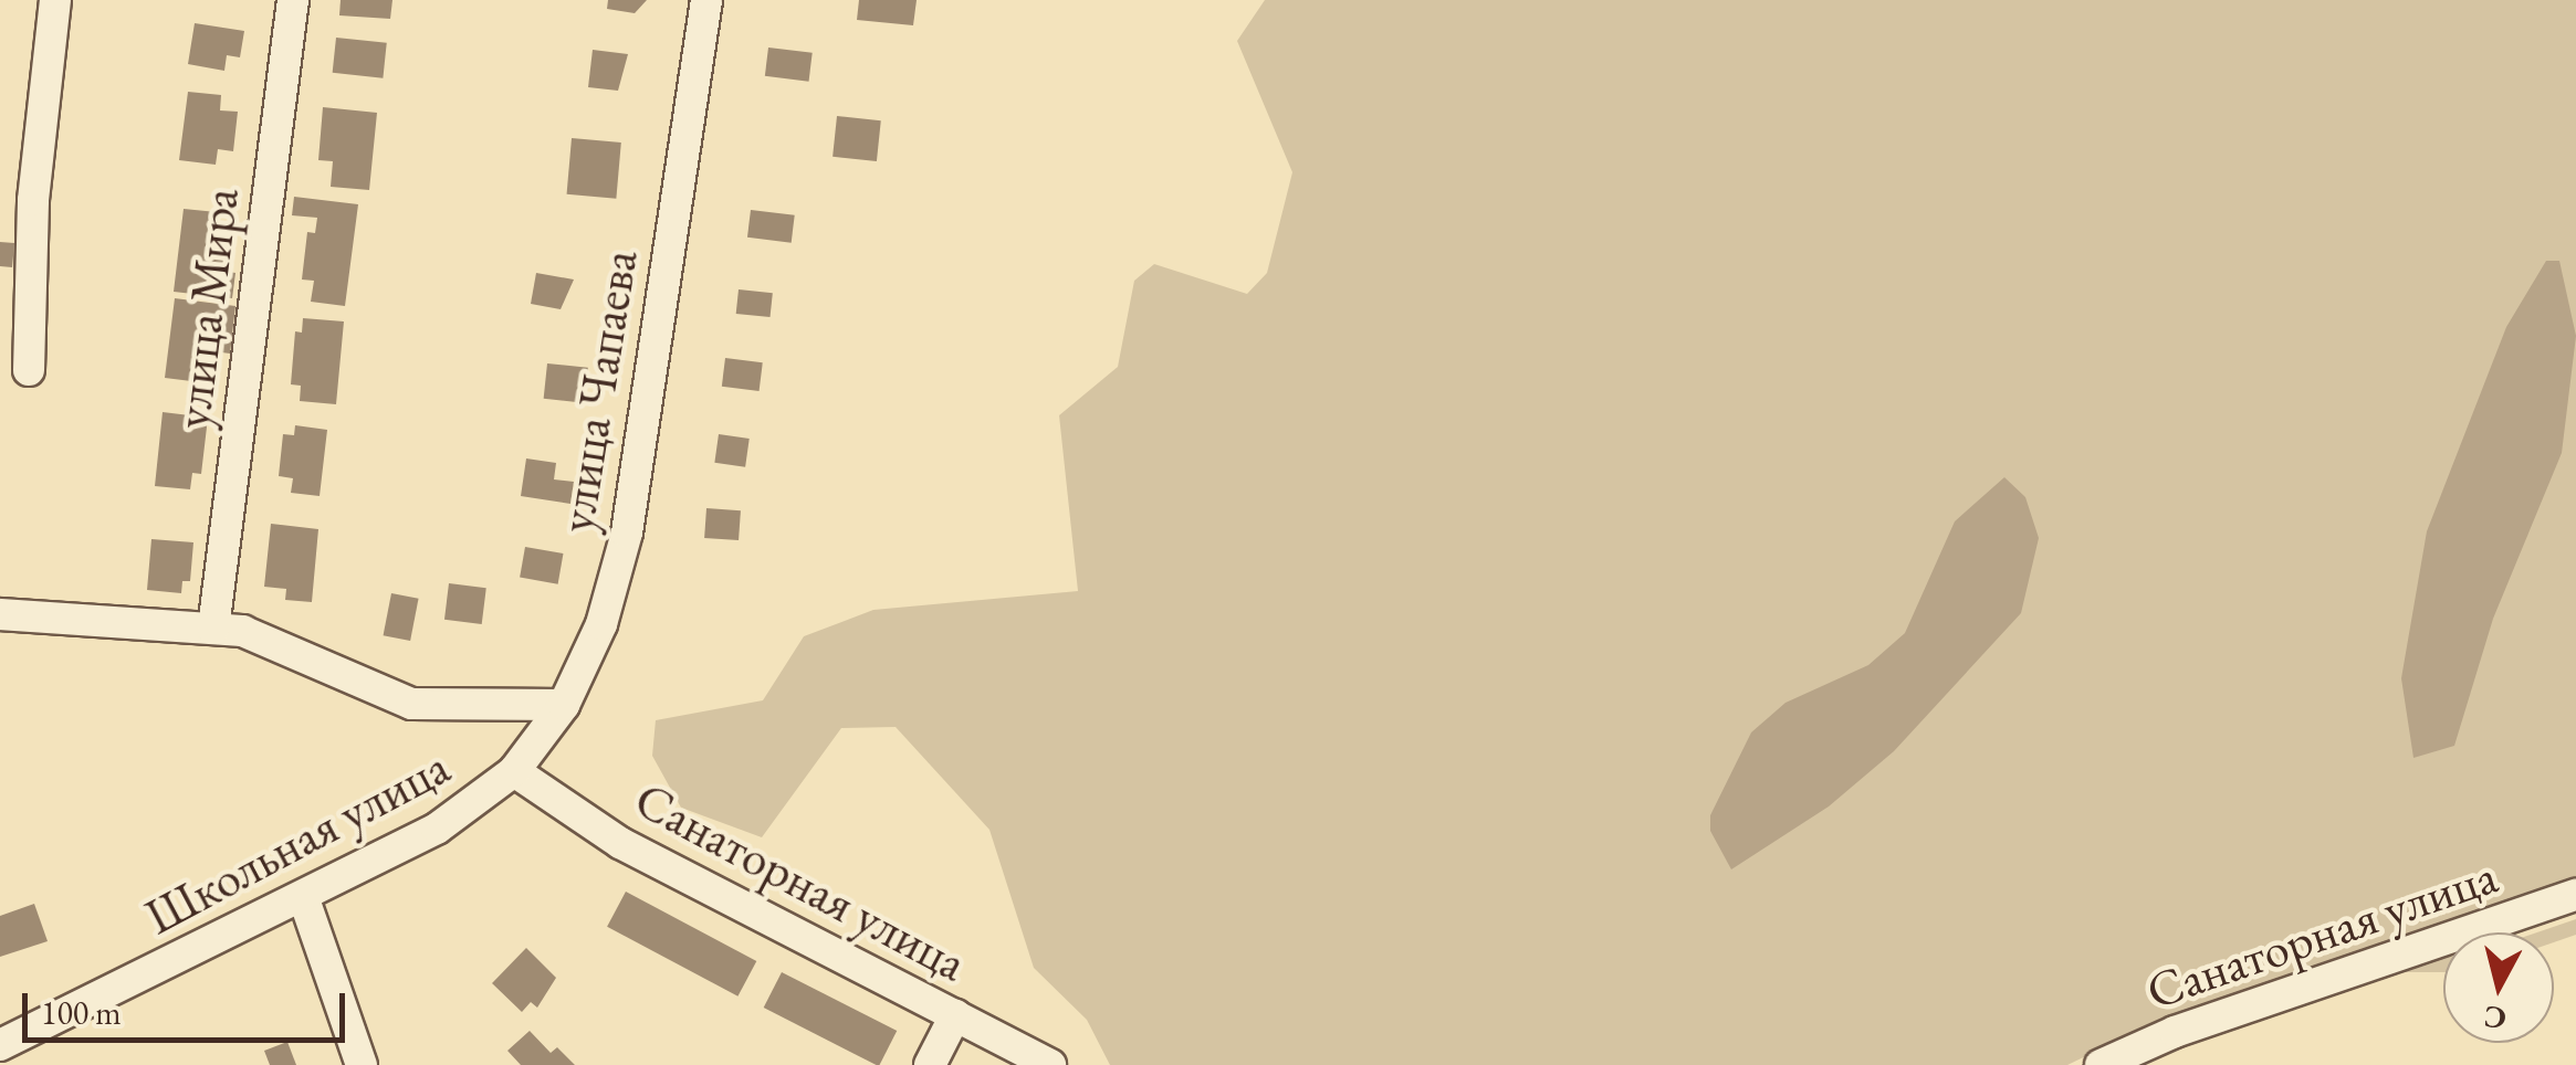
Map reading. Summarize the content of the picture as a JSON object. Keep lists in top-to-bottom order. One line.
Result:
{"streets":{"street":["улица Мира","улица Чапаева","Школьная улица","Санаторная улица"]},"crossings":[["улица Чапаева","Школьная улица"],["улица Чапаева","Санаторная улица"],["Школьная улица","Санаторная улица"]],"scale_bar":"100 m","north":"bottom"}
